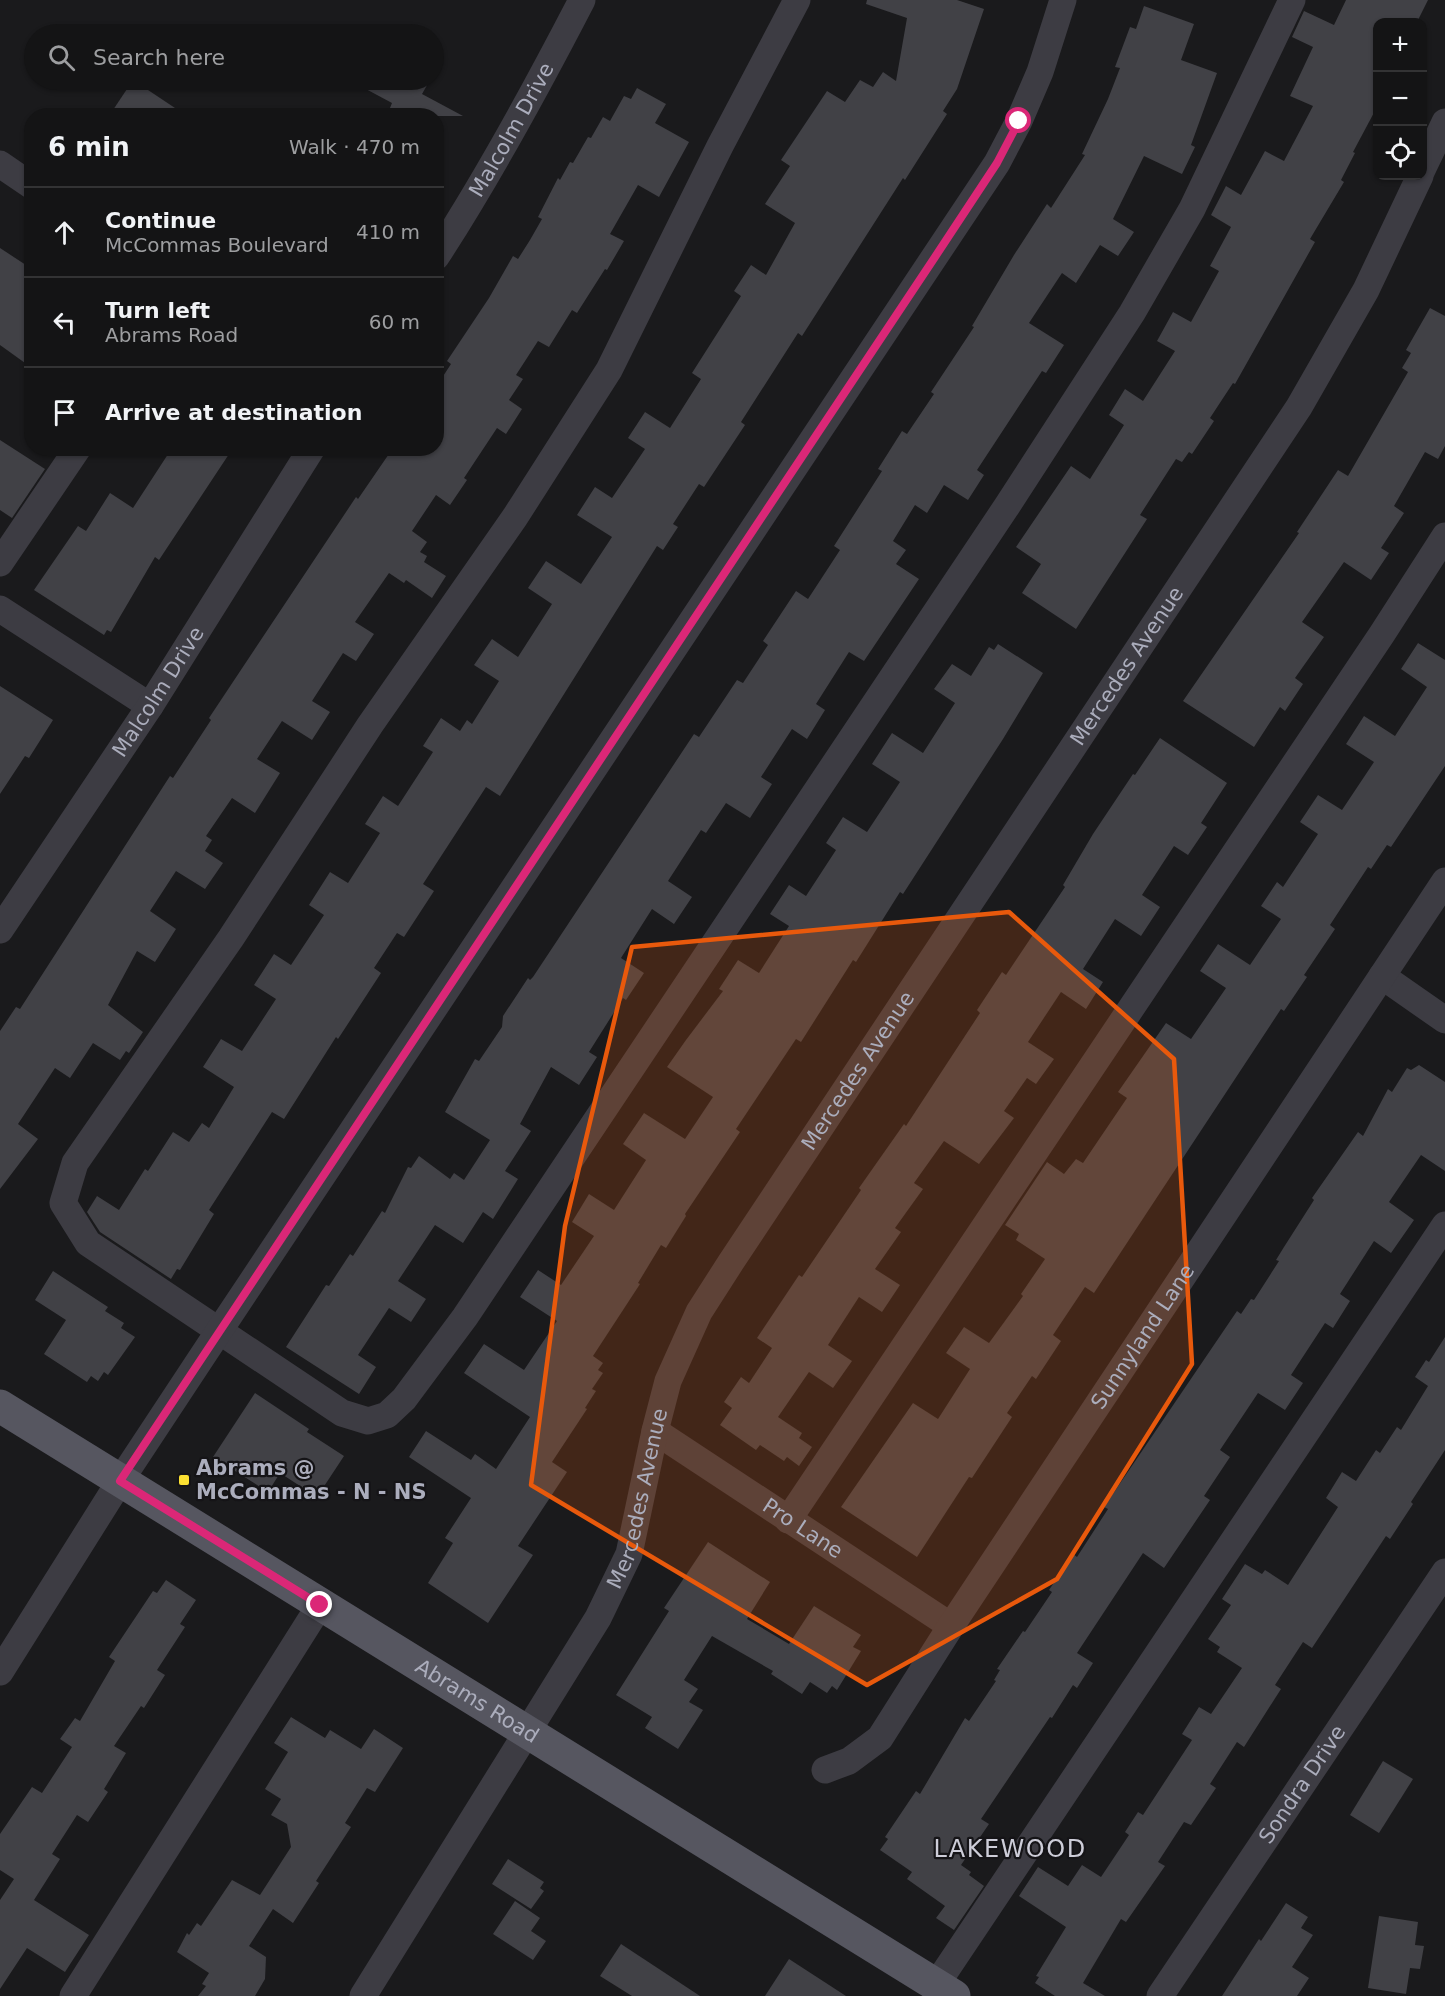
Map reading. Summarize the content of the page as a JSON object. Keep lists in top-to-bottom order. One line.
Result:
{"streets":{"main road":["Abrams Road"],"street":["Malcolm Drive","Mercedes Avenue","Sunnyland Lane","Pro Lane","Sondra Drive"]},"crossings":[["Mercedes Avenue","Pro Lane"],["Mercedes Avenue","Abrams Road"],["Sunnyland Lane","Pro Lane"]],"districts":["LAKEWOOD"],"places":{"transit":["Abrams @ McCommas - N - NS"]},"page":{"map_buttons":["+","−"],"search":"Search here","heading":["6 min","Walk · 470 m"],"list":[["Continue","McCommas Boulevard","410 m"],["Turn left","Abrams Road","60 m"],"Arrive at destination"]}}
